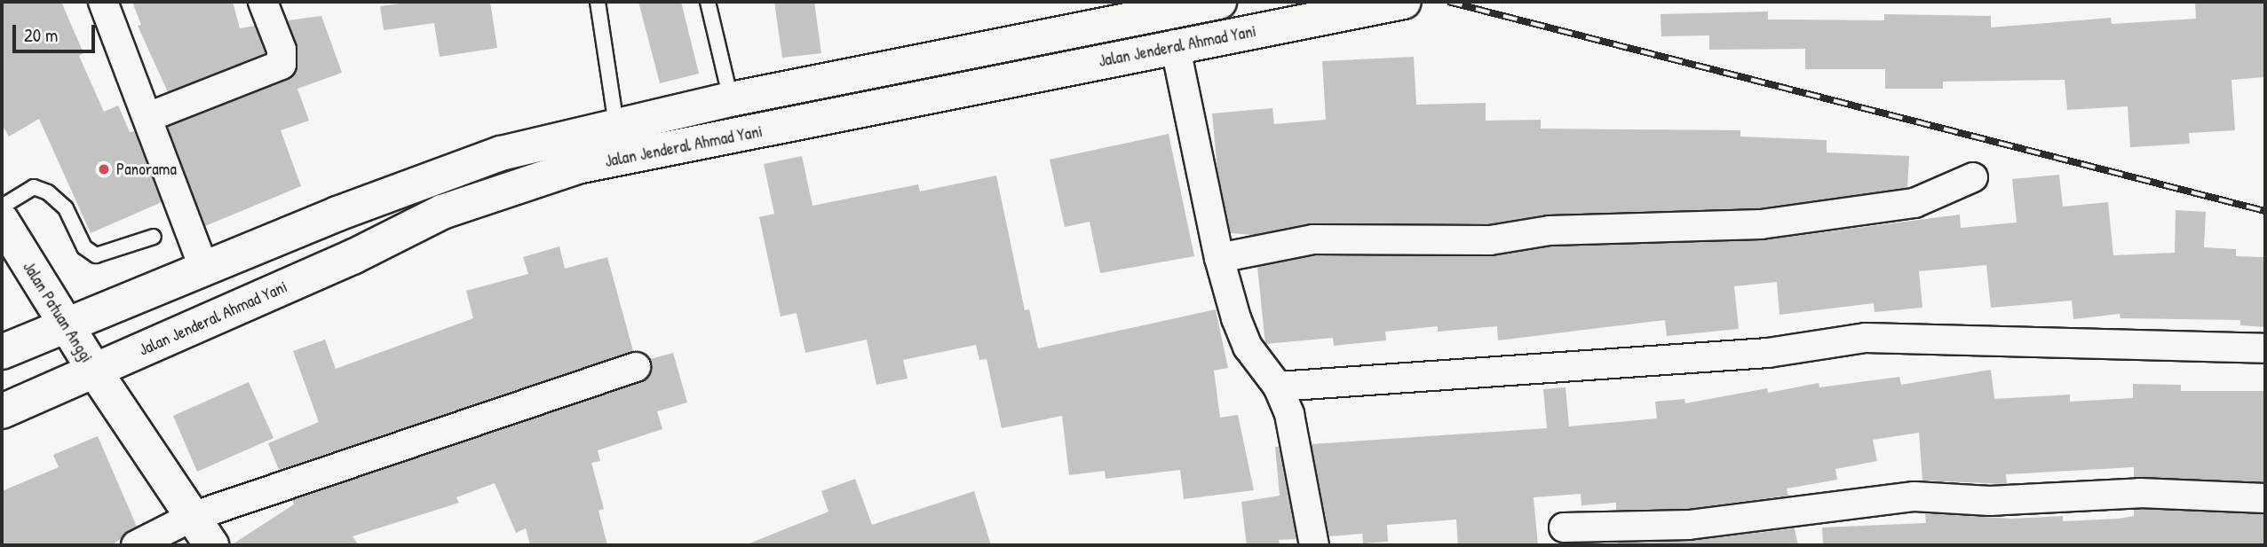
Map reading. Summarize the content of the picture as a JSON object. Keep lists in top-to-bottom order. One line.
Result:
{"streets":{"main road":["Jalan Jenderal Ahmad Yani","Jalan Patuan Anggi"]},"crossings":[["Jalan Jenderal Ahmad Yani","Jalan Patuan Anggi"]],"places":["Panorama"],"scale_bar":"20 m"}
